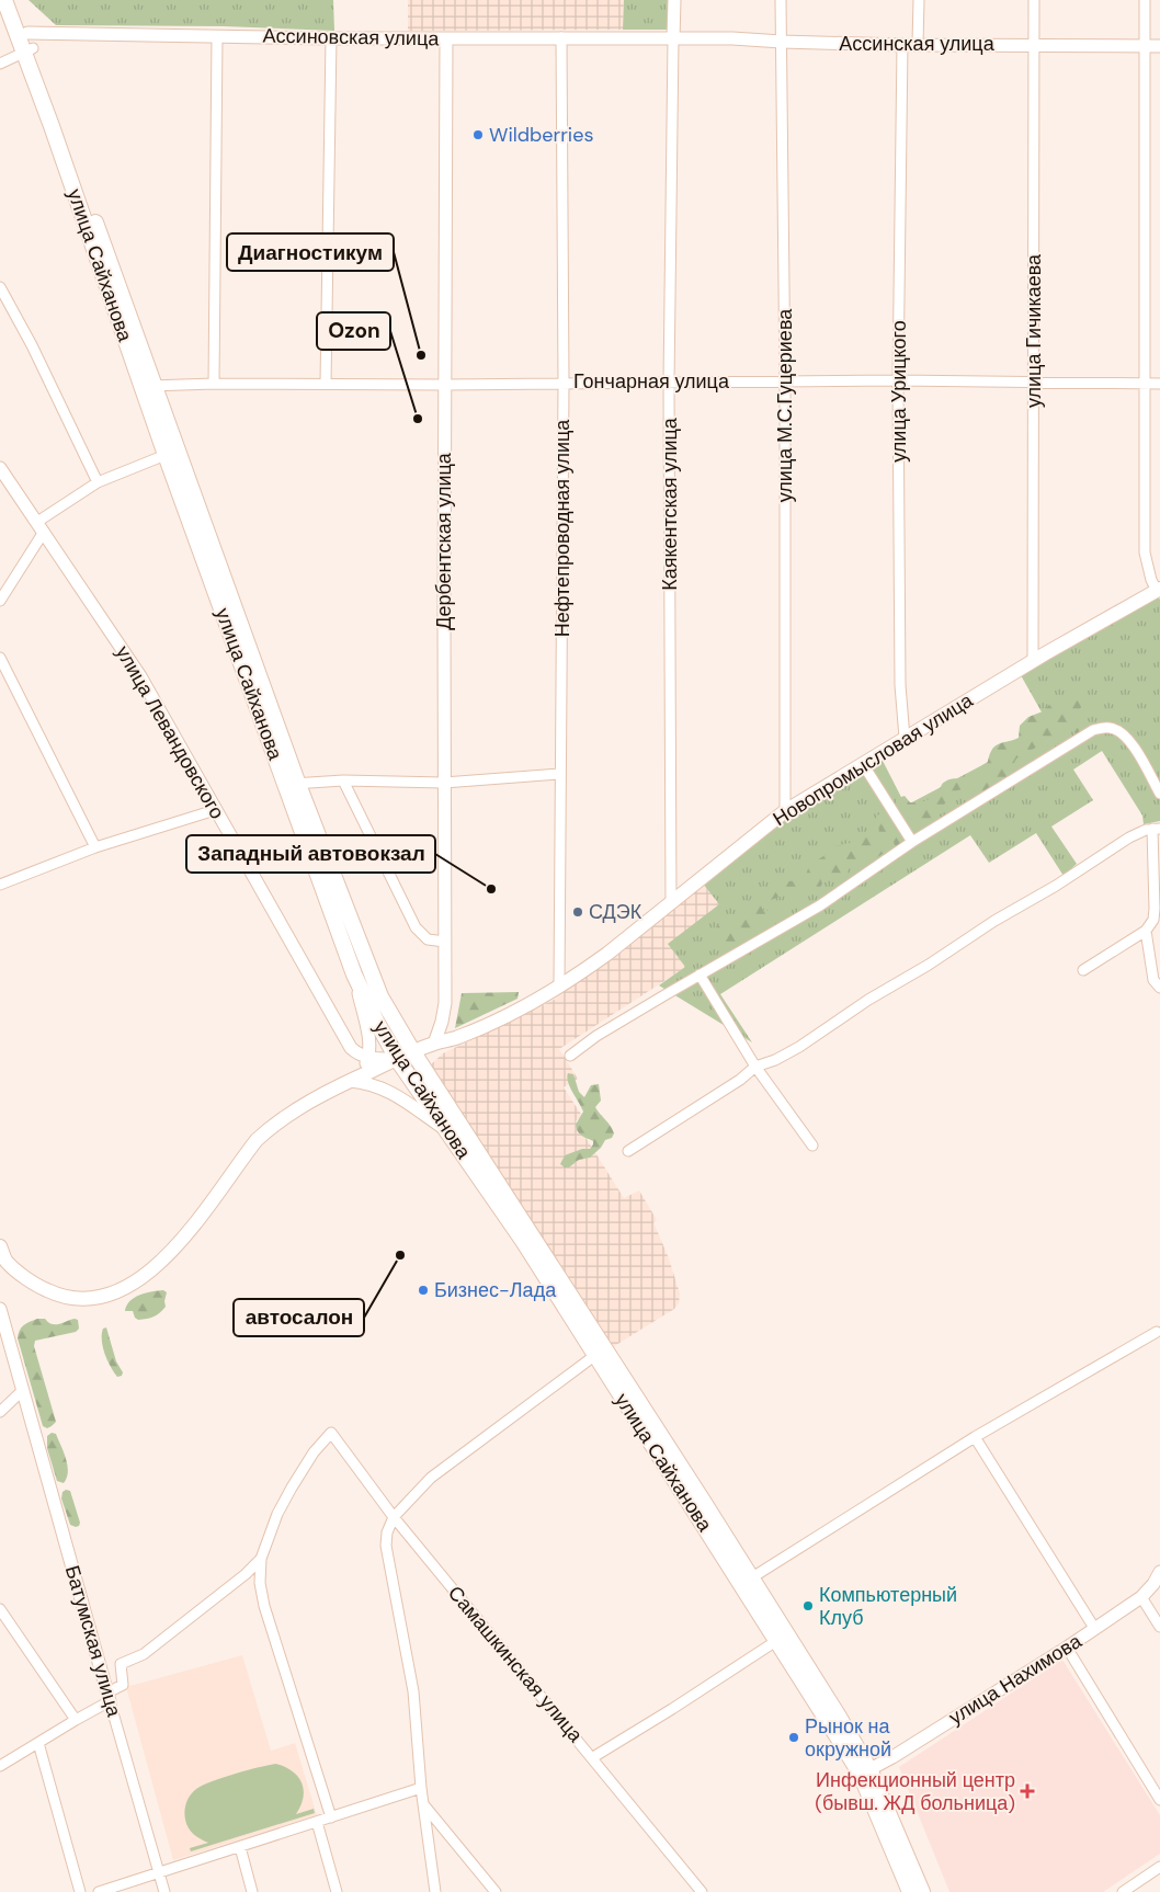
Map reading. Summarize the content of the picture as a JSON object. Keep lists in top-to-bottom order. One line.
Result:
{"streets":{"main road":["улица Сайханова","Новопромысловая улица"],"street":["Ассиновская улица","Ассинская улица","улица Гичикаева","Гончарная улица","улица Урицкого","улица М.С.Гуцериева","Каякентская улица","Нефтепроводная улица","Дербентская улица","улица Левандовского","Батумская улица","Самашкинская улица","улица Нахимова"]},"crossings":[["Ассиновская улица","Ассинская улица"],["Ассиновская улица","улица Сайханова"],["Ассиновская улица","Каякентская улица"],["Ассиновская улица","Нефтепроводная улица"],["Ассиновская улица","Дербентская улица"],["Ассинская улица","улица Гичикаева"],["Ассинская улица","улица Урицкого"],["Ассинская улица","улица М.С.Гуцериева"],["Ассинская улица","Каякентская улица"],["улица Сайханова","Гончарная улица"],["улица Сайханова","Новопромысловая улица"],["улица Гичикаева","Гончарная улица"],["улица Гичикаева","Новопромысловая улица"],["Гончарная улица","улица Урицкого"],["Гончарная улица","улица М.С.Гуцериева"],["Гончарная улица","Каякентская улица"],["Гончарная улица","Нефтепроводная улица"],["Гончарная улица","Дербентская улица"],["улица Урицкого","Новопромысловая улица"],["улица М.С.Гуцериева","Новопромысловая улица"],["Каякентская улица","Новопромысловая улица"],["Нефтепроводная улица","Новопромысловая улица"],["Дербентская улица","Новопромысловая улица"]],"places":{"other":["Wildberries","Диагностикум","Ozon","Западный автовокзал","СДЭК","автосалон","Бизнес-Лада","Компьютерный Клуб","Рынок на окружной"],"health":["Инфекционный центр (бывш. ЖД больница)"]}}
